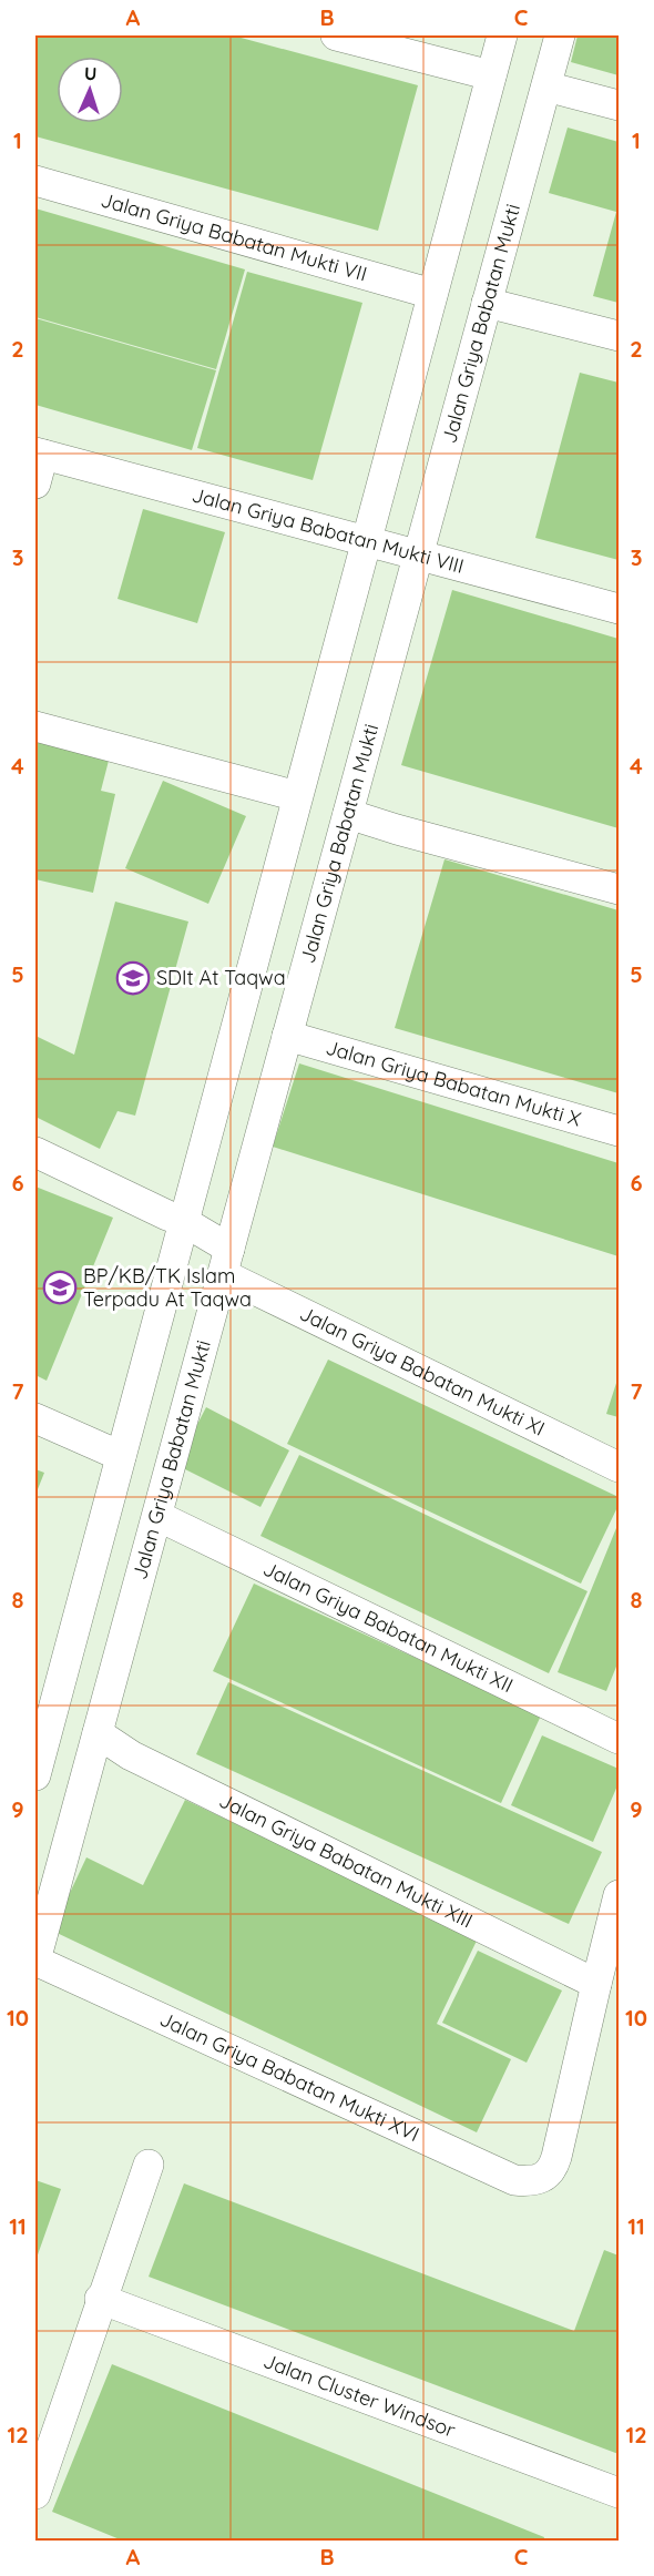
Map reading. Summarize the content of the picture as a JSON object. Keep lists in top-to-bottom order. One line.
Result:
{"streets":{"street":["Jalan Griya Babatan Mukti VII","Jalan Griya Babatan Mukti","Jalan Griya Babatan Mukti VIII","Jalan Griya Babatan Mukti X","Jalan Griya Babatan Mukti XI","Jalan Griya Babatan Mukti XII","Jalan Griya Babatan Mukti XIII","Jalan Griya Babatan Mukti XVI","Jalan Cluster Windsor"]},"crossings":[["Jalan Griya Babatan Mukti","Jalan Griya Babatan Mukti VIII"],["Jalan Griya Babatan Mukti","Jalan Griya Babatan Mukti X"],["Jalan Griya Babatan Mukti","Jalan Griya Babatan Mukti XI"],["Jalan Griya Babatan Mukti","Jalan Griya Babatan Mukti XII"],["Jalan Griya Babatan Mukti","Jalan Griya Babatan Mukti XIII"],["Jalan Griya Babatan Mukti","Jalan Griya Babatan Mukti XVI"],["Jalan Griya Babatan Mukti XIII","Jalan Griya Babatan Mukti XVI"]],"places":{"school or university":["SDIt At Taqwa","BP/KB/TK Islam Terpadu At Taqwa"]},"north":"top","grid":{"columns":["A","B","C"],"rows":["1","2","3","4","5","6","7","8","9","10","11","12"]}}
